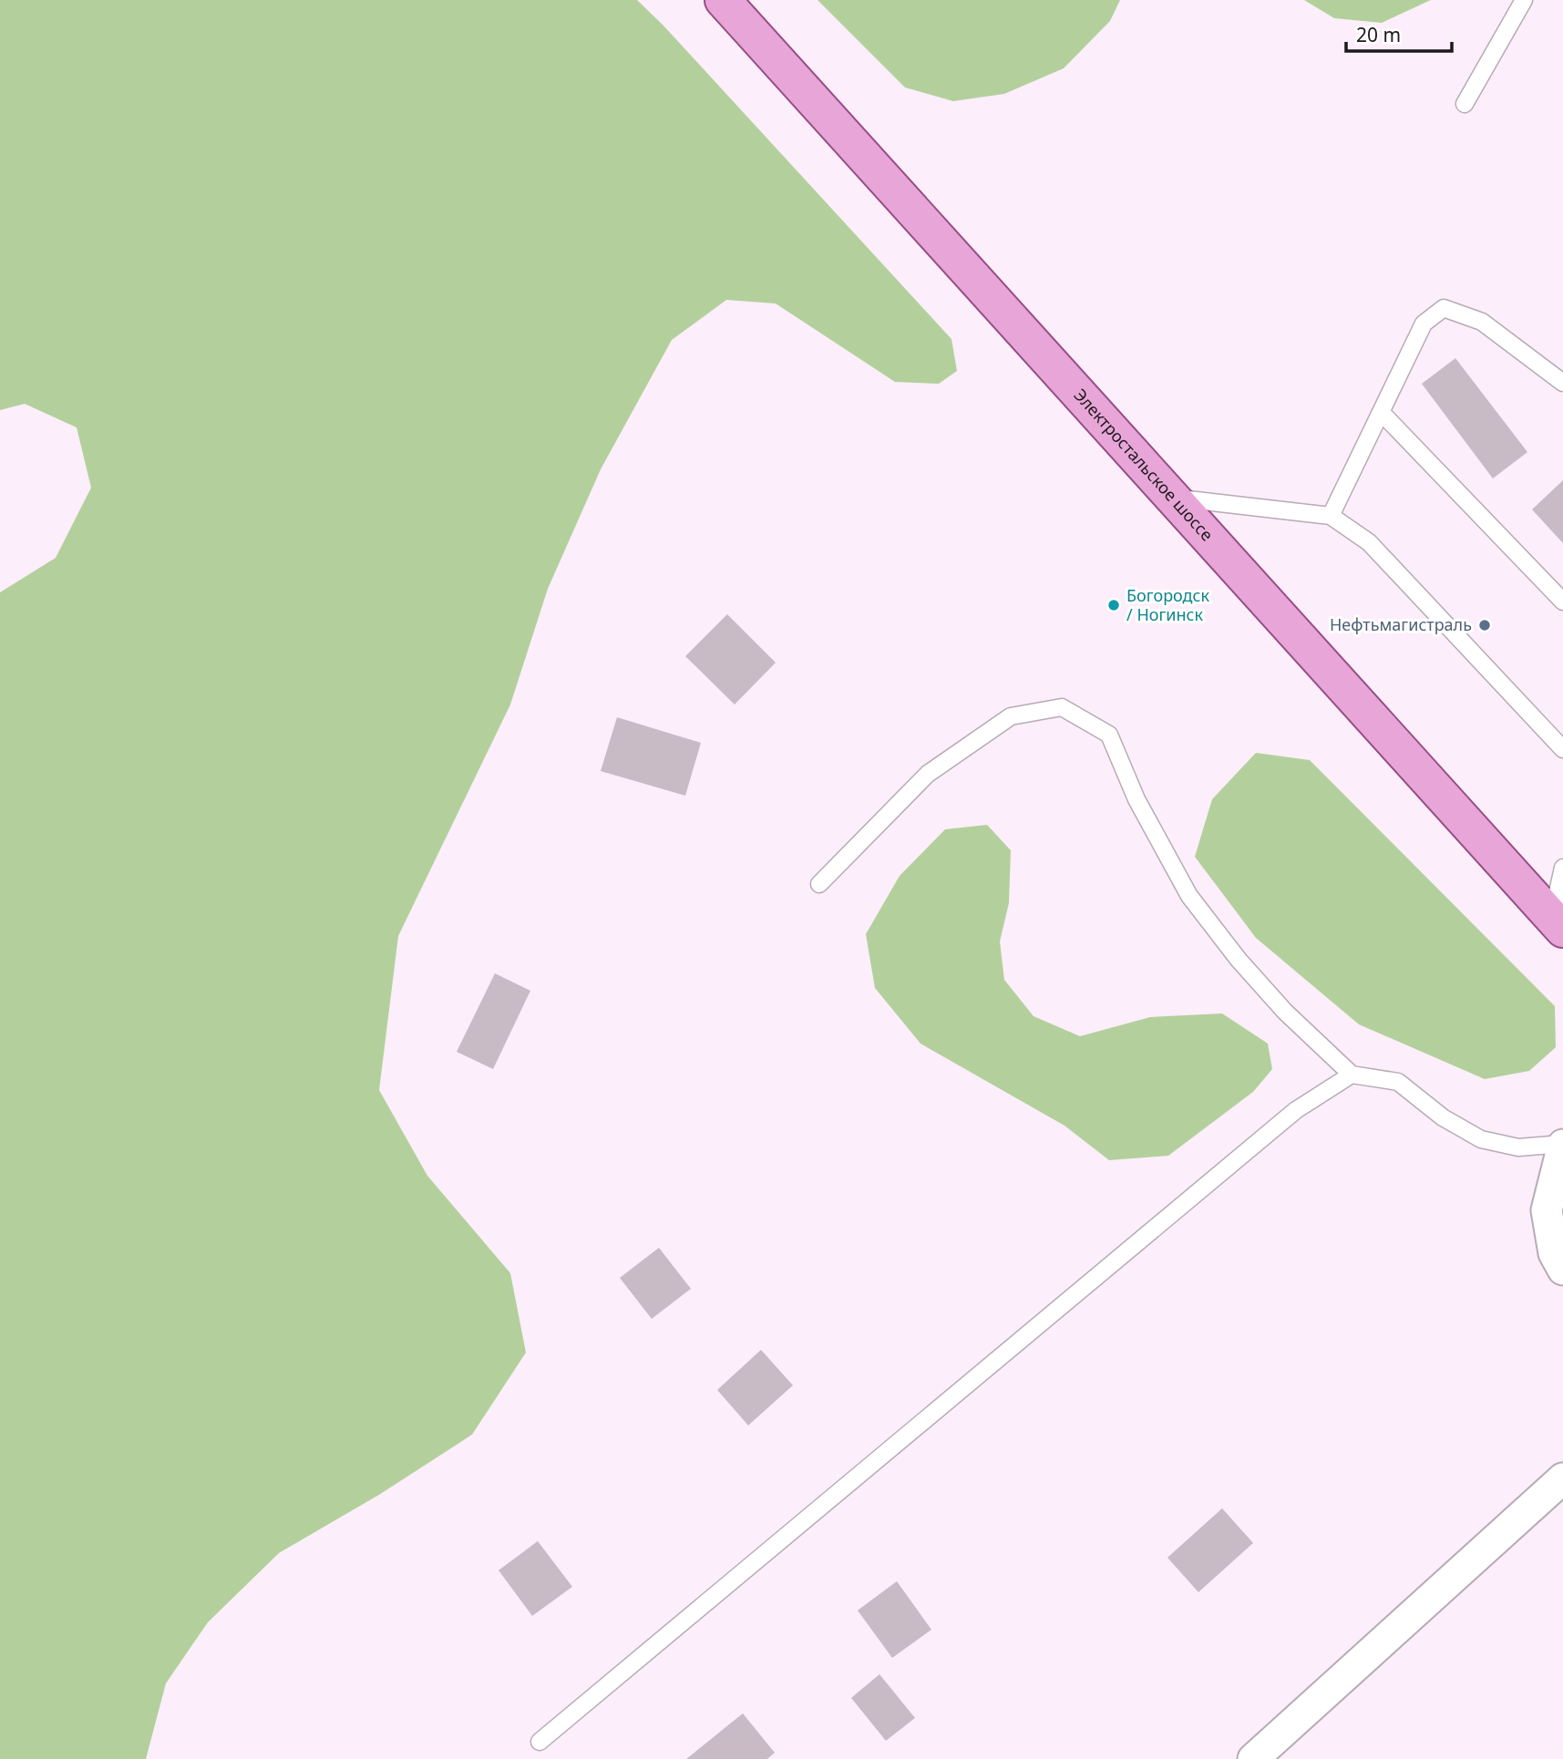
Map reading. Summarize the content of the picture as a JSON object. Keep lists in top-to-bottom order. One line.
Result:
{"streets":{"main road":["Электростальское шоссе"]},"places":["Богородск / Ногинск","Нефтьмагистраль"],"scale_bar":"20 m"}
